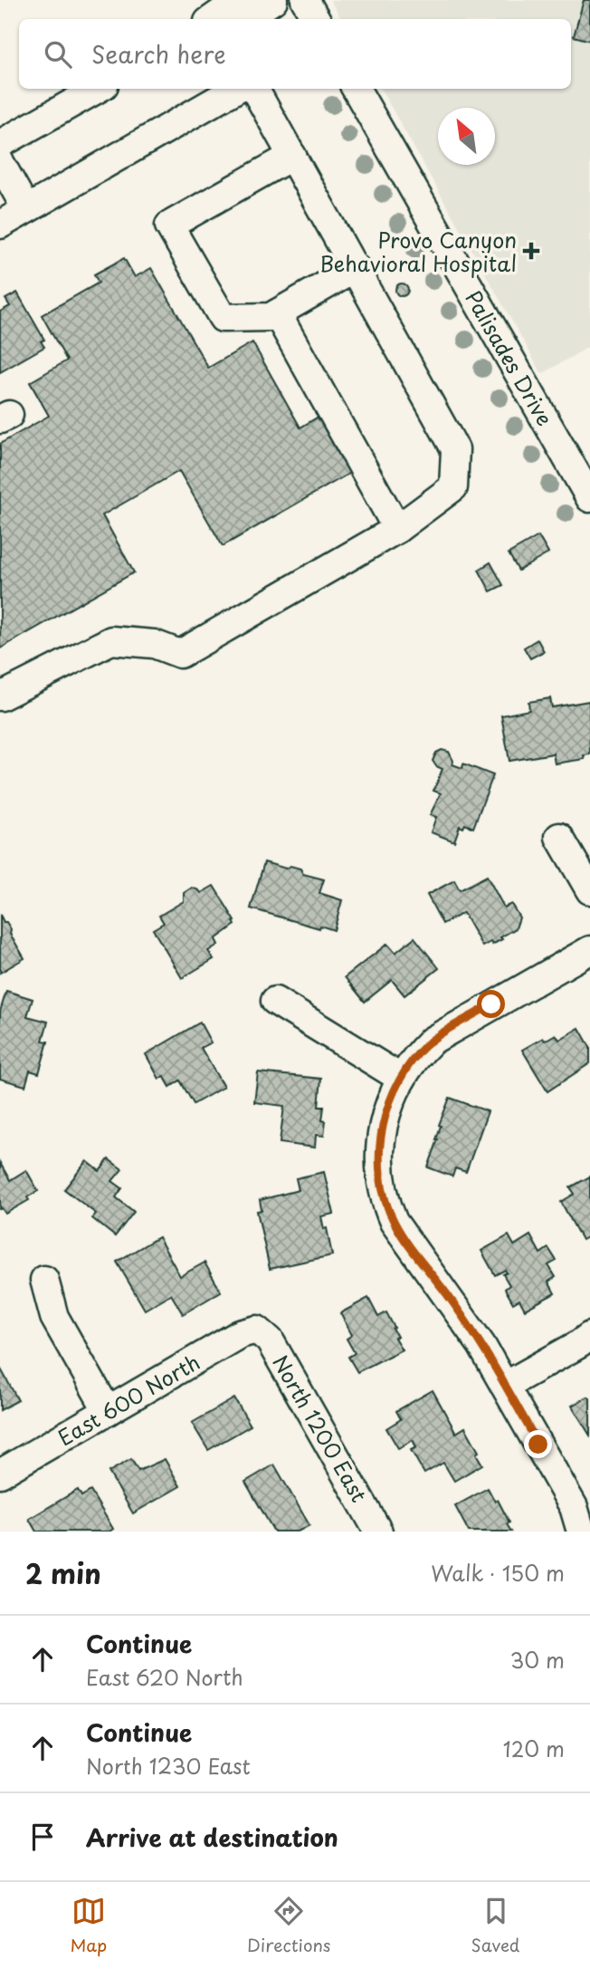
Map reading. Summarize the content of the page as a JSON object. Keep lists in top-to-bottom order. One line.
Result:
{"streets":{"street":["Palisades Drive","East 600 North","North 1200 East"]},"crossings":[["East 600 North","North 1200 East"]],"places":{"health":["Provo Canyon Behavioral Hospital"]},"north":"top left","page":{"search":"Search here","heading":["2 min","Walk · 150 m"],"list":[["Continue","East 620 North","30 m"],["Continue","North 1230 East","120 m"],"Arrive at destination"],"nav":["Map","Directions","Saved"]}}
